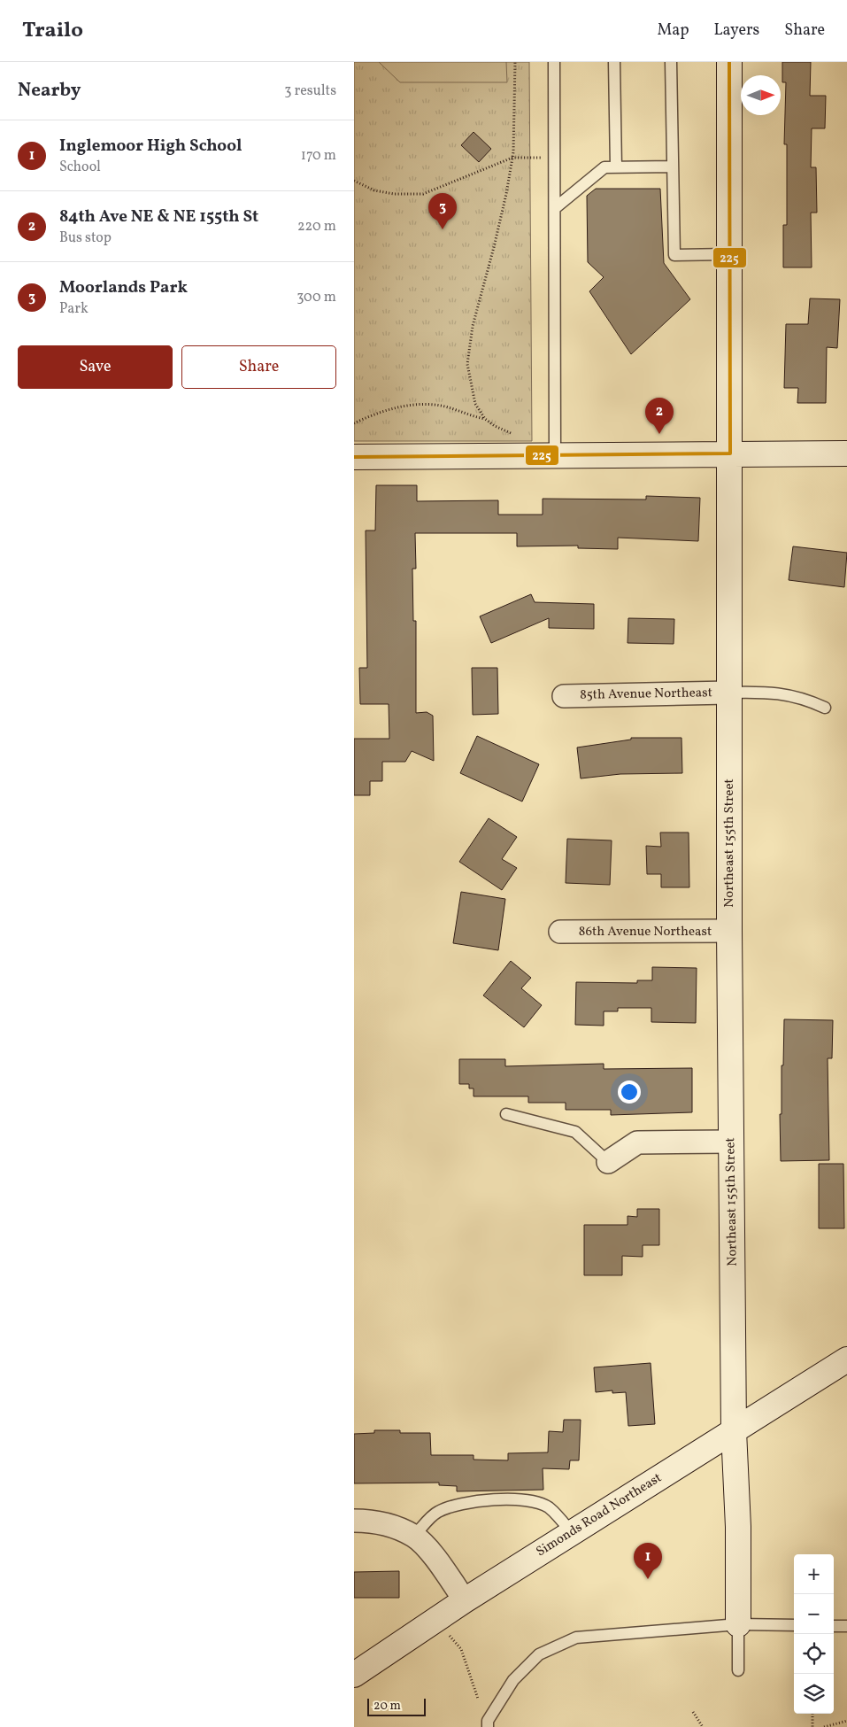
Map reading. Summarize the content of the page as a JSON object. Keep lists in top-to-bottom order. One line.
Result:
{"streets":{"street":["85th Avenue Northeast","Northeast 155th Street","86th Avenue Northeast","Simonds Road Northeast"]},"crossings":[["85th Avenue Northeast","Northeast 155th Street"],["Northeast 155th Street","86th Avenue Northeast"],["Northeast 155th Street","Simonds Road Northeast"]],"lines":["transit line 225"],"scale_bar":"20 m","north":"right","page":{"header":"Trailo","nav":["Map","Layers","Share"],"heading":["Nearby","3 results"],"list":[{"mark":"1","name":"Inglemoor High School","note":"School","value":"170 m"},{"mark":"2","name":"84th Ave NE & NE 155th St","note":"Bus stop","value":"220 m"},{"mark":"3","name":"Moorlands Park","note":"Park","value":"300 m"}],"pins":["3","2","1"],"buttons":["Save","Share"],"map_buttons":["+","−"],"scale":"20 m"}}
